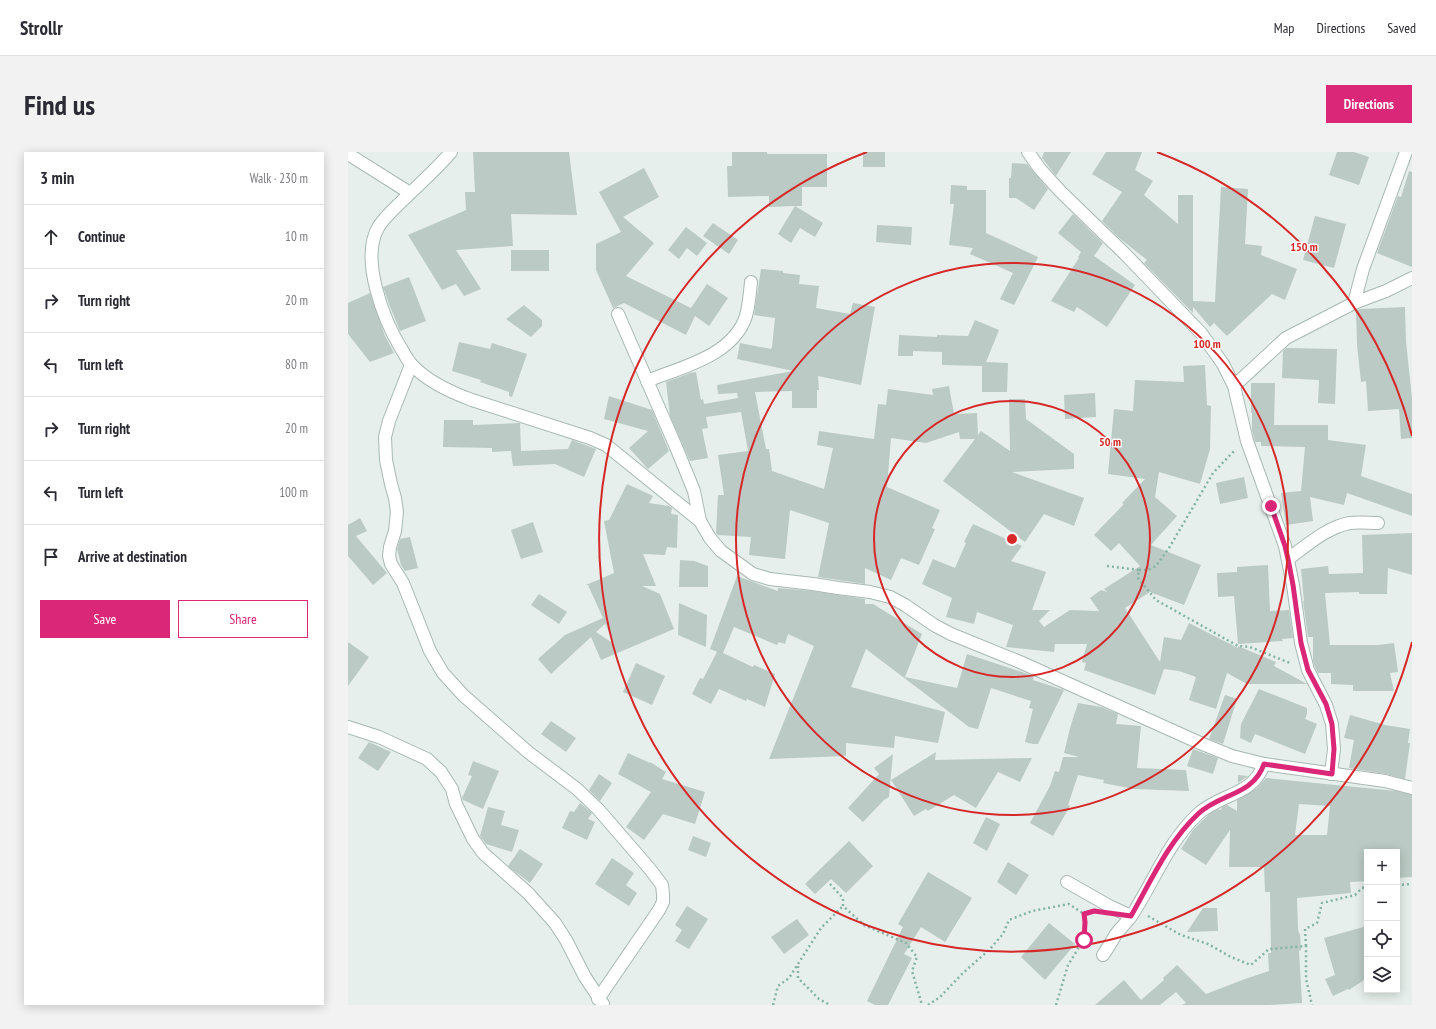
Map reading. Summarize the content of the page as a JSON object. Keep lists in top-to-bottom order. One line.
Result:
{"page":{"header":"Strollr","nav":["Map","Directions","Saved"],"buttons":["Directions",["Save","Share"]],"title":"Find us","heading":["3 min","Walk · 230 m"],"list":[["Continue","10 m"],["Turn right","20 m"],["Turn left","80 m"],["Turn right","20 m"],["Turn left","100 m"],"Arrive at destination"],"map_buttons":["+","−"]},"rings":["150 m","100 m","50 m"]}
